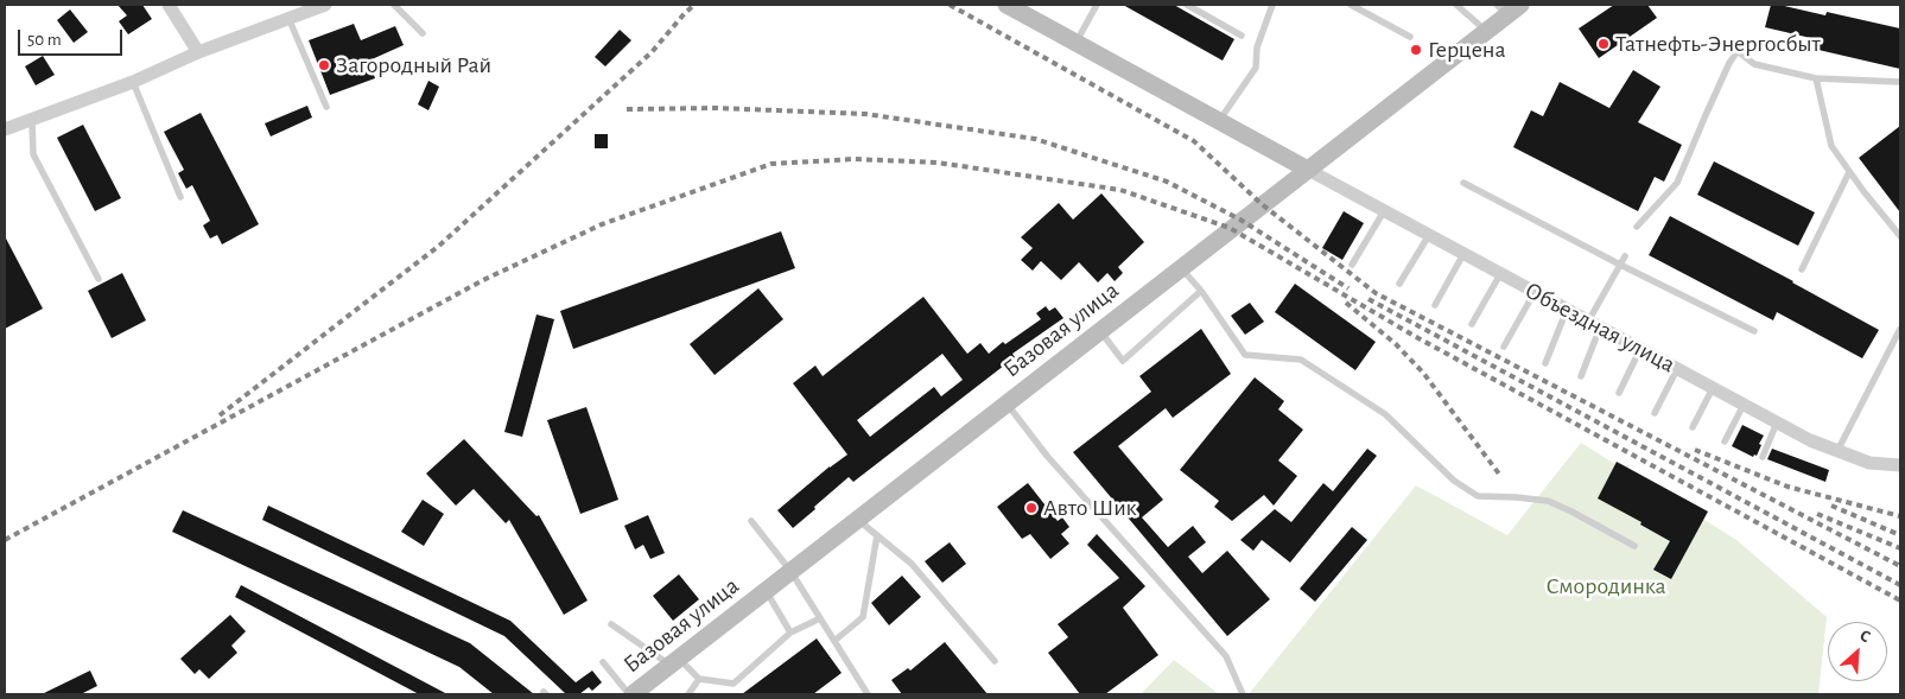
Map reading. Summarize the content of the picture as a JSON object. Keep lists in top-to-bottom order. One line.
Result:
{"streets":{"main road":["Базовая улица"],"street":["Объездная улица"]},"crossings":[["Объездная улица","Базовая улица"]],"parks":["Смородинка"],"places":["Татнефть-Энергосбыт","Герцена","Загородный Рай","Авто Шик"],"scale_bar":"50 m","north":"top right"}
